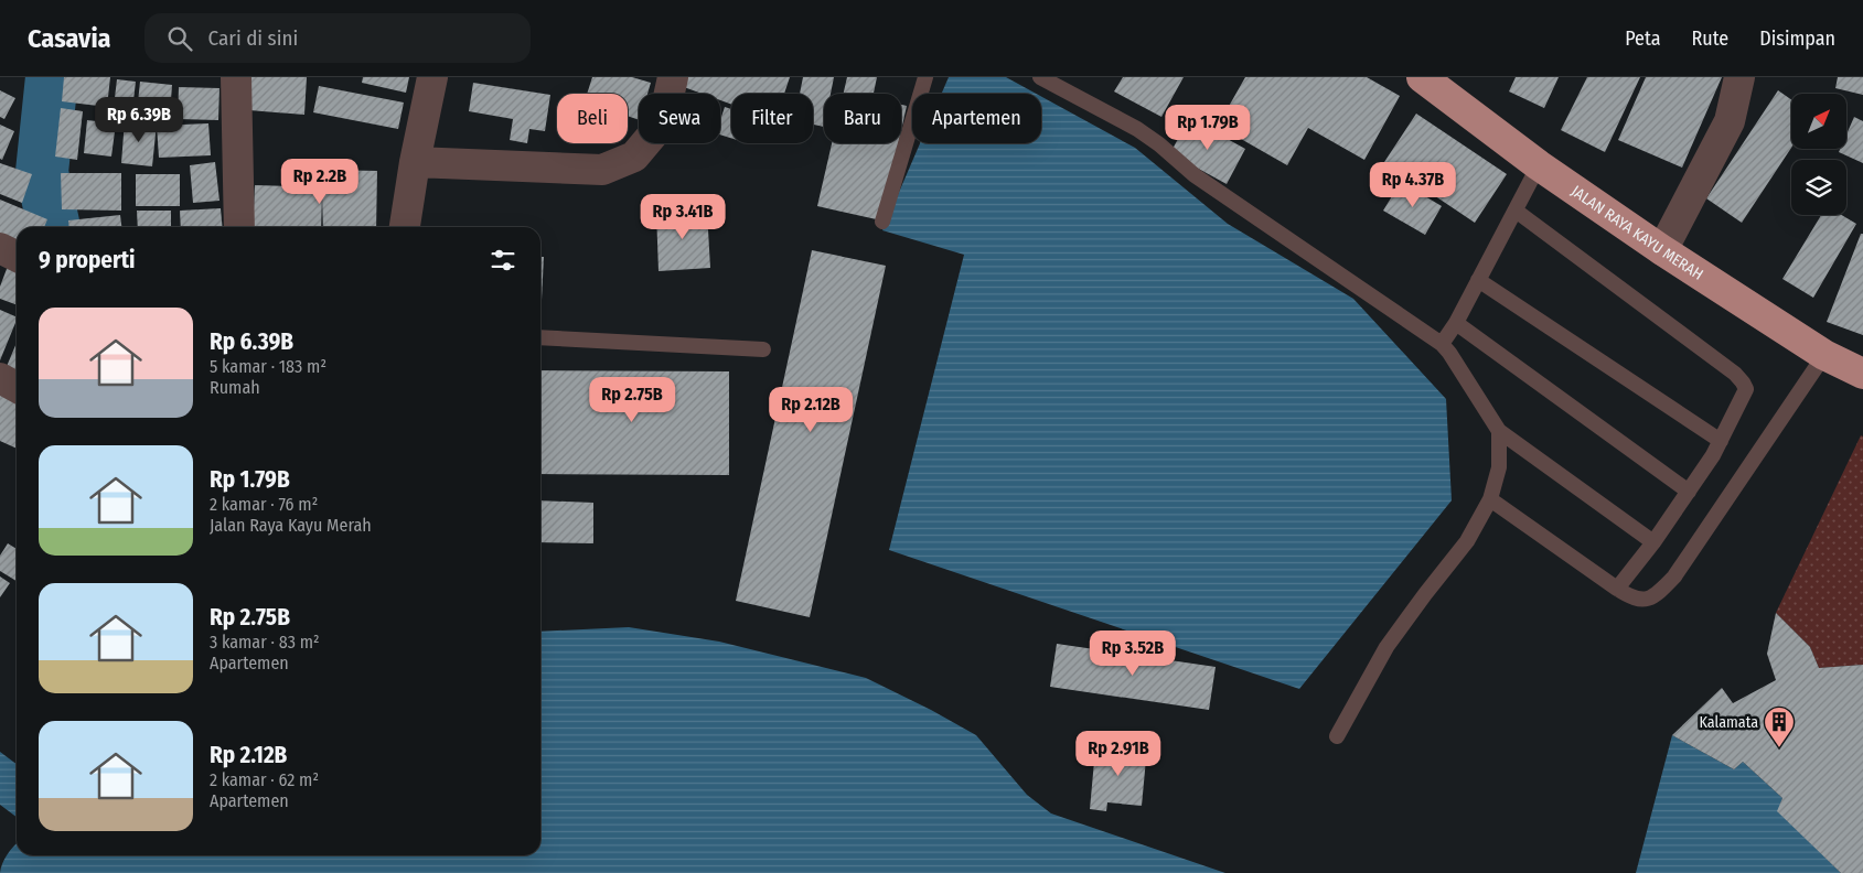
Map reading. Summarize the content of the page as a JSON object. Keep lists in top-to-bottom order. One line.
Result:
{"streets":{"highway":["JALAN RAYA KAYU MERAH"]},"places":{"building":["Kalamata"]},"north":"top right","page":{"header":"Casavia","search":"Cari di sini","nav":["Peta","Rute","Disimpan"],"chip":["Beli","Sewa","Filter","Baru","Apartemen"],"price":["Rp 6.39B","Rp 1.79B","Rp 2.2B","Rp 4.37B","Rp 3.41B","Rp 2.75B","Rp 2.12B","Rp 3.52B","Rp 2.91B"],"heading":"9 properti","list":[{"name":"Rp 6.39B","note":"5 kamar · 183 m² · Rumah"},{"name":"Rp 1.79B","note":"2 kamar · 76 m² · Jalan Raya Kayu Merah"},{"name":"Rp 2.75B","note":"3 kamar · 83 m² · Apartemen"},{"name":"Rp 2.12B","note":"2 kamar · 62 m² · Apartemen"}]}}
